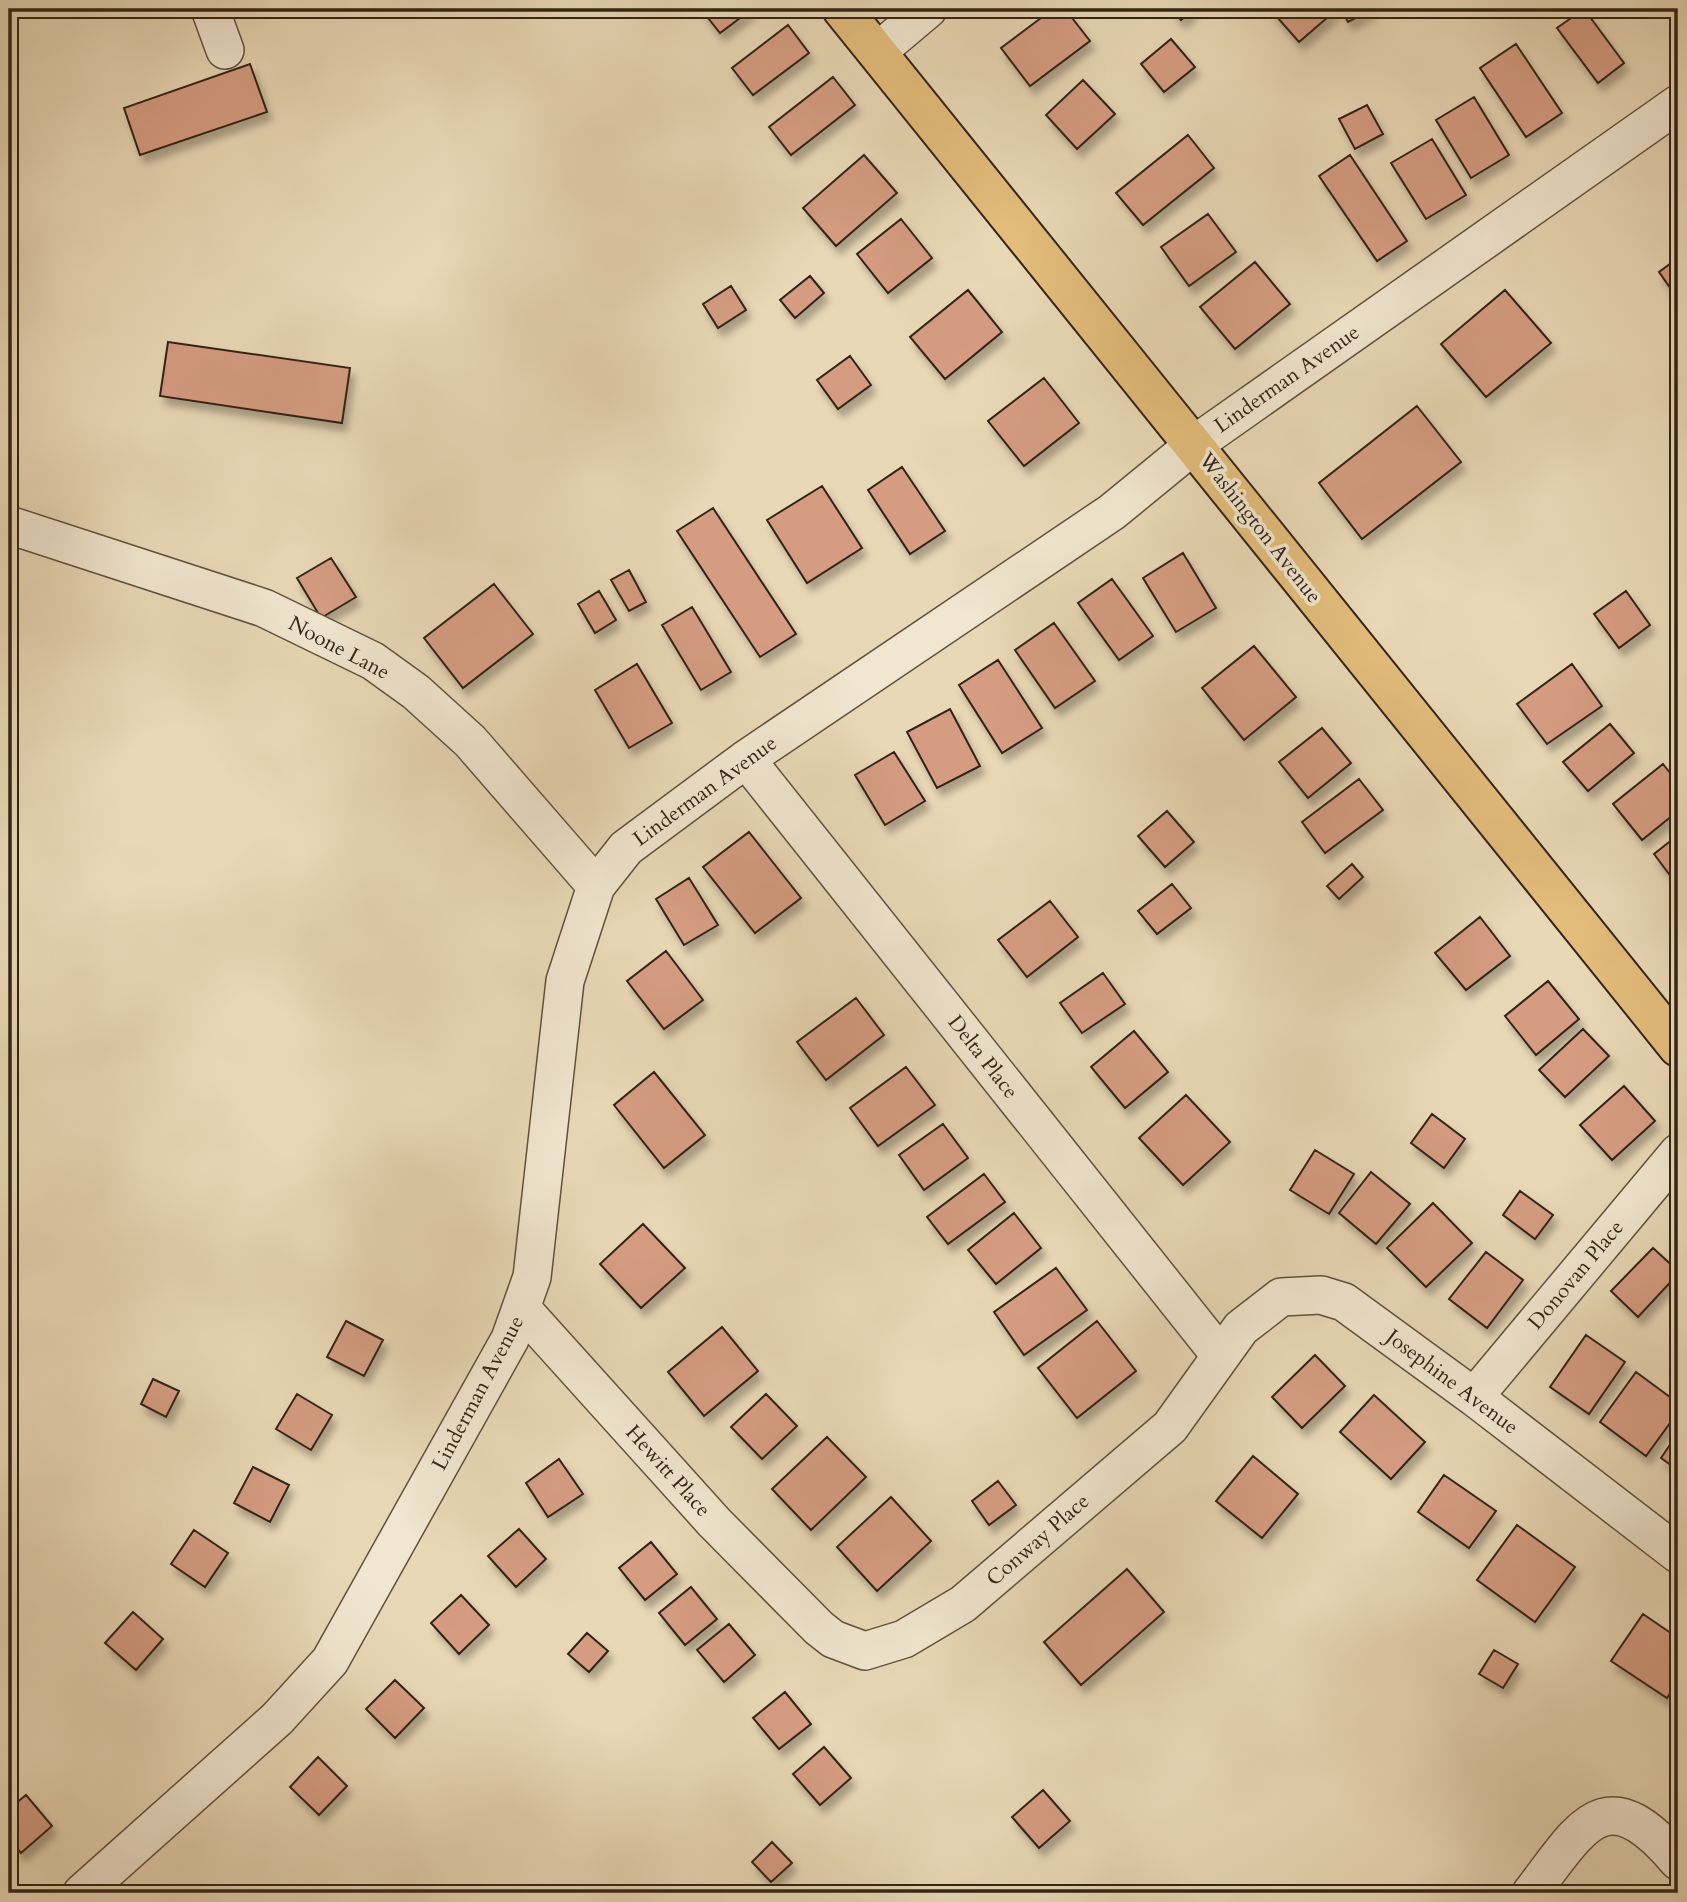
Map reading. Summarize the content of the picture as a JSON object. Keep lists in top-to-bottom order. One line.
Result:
{"streets":{"main road":["Washington Avenue"],"street":["Linderman Avenue","Noone Lane","Delta Place","Donovan Place","Josephine Avenue","Hewitt Place","Conway Place"]},"crossings":[["Linderman Avenue","Washington Avenue"],["Linderman Avenue","Noone Lane"],["Linderman Avenue","Delta Place"],["Linderman Avenue","Hewitt Place"],["Delta Place","Josephine Avenue"],["Delta Place","Conway Place"],["Donovan Place","Josephine Avenue"],["Josephine Avenue","Conway Place"],["Hewitt Place","Conway Place"]]}
